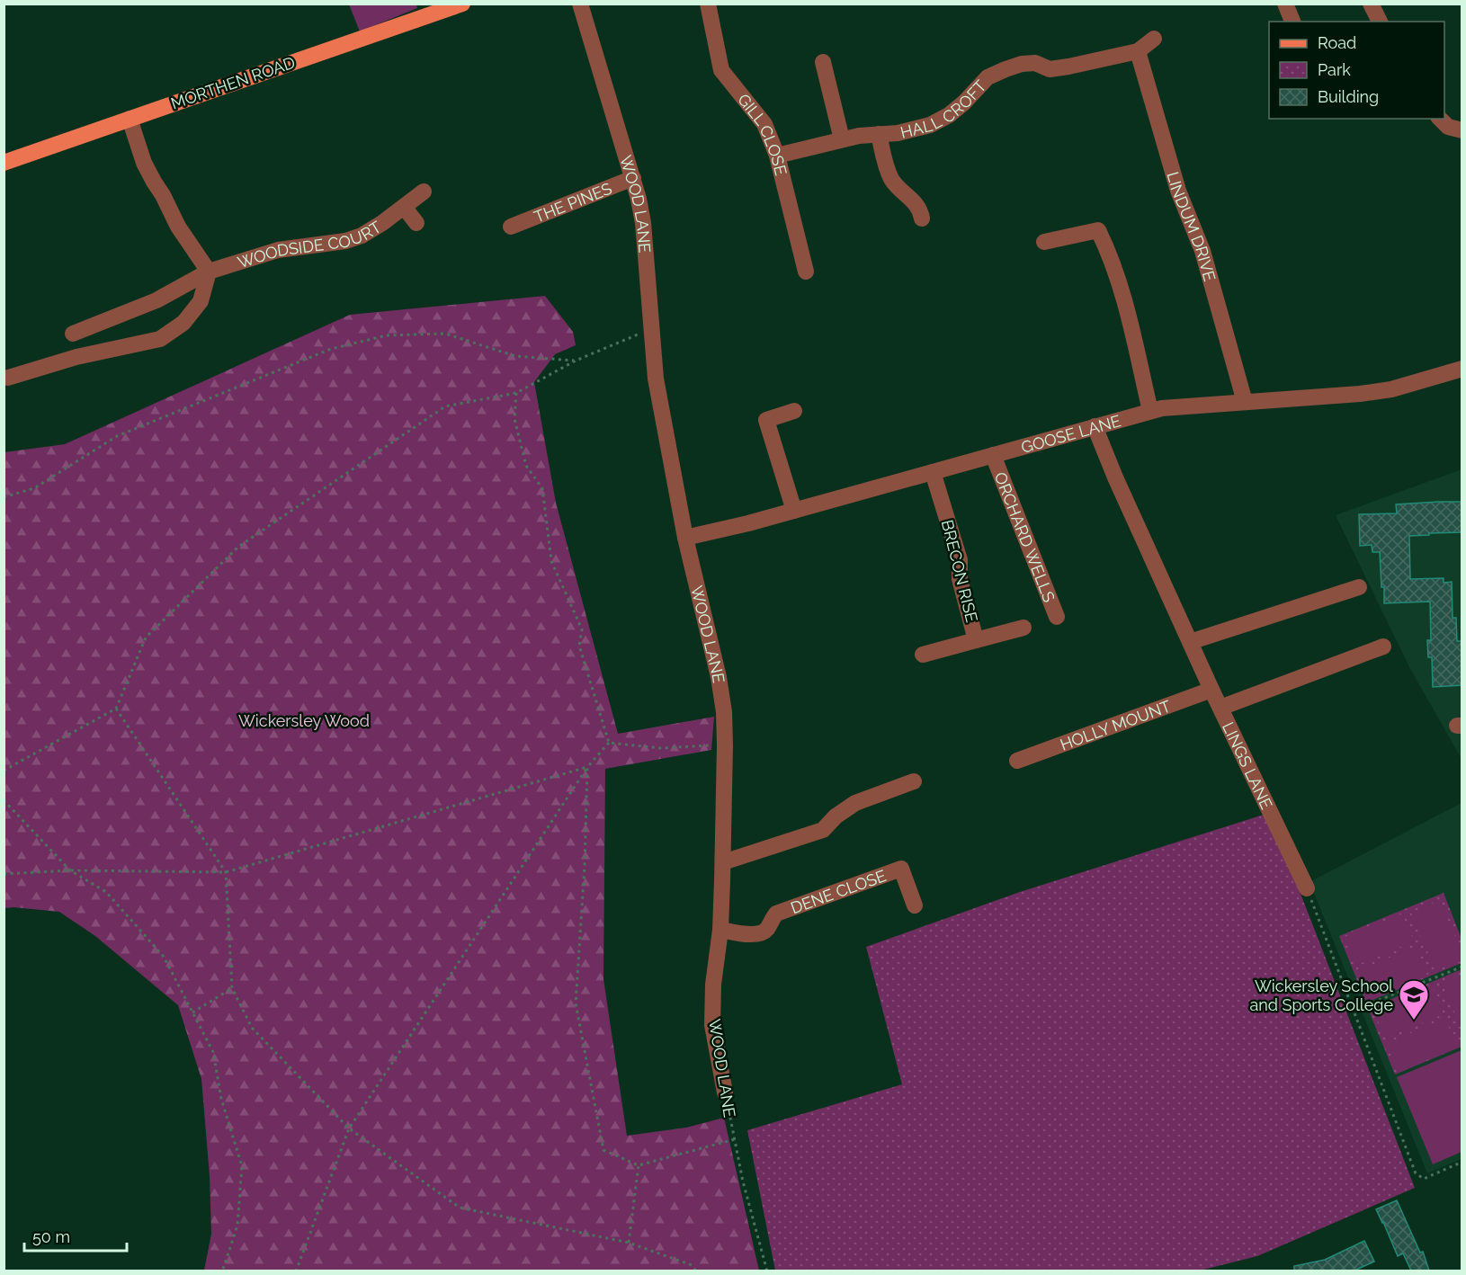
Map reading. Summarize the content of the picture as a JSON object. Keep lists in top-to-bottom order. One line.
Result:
{"streets":{"main road":["MORTHEN ROAD"],"street":["HALL CROFT","GILL CLOSE","THE PINES","WOOD LANE","LINDUM DRIVE","WOODSIDE COURT","GOOSE LANE","ORCHARD WELLS","BRECON RISE","HOLLY MOUNT","LINGS LANE","DENE CLOSE"]},"crossings":[["HALL CROFT","GILL CLOSE"],["HALL CROFT","LINDUM DRIVE"],["THE PINES","WOOD LANE"],["WOOD LANE","GOOSE LANE"],["WOOD LANE","DENE CLOSE"],["LINDUM DRIVE","GOOSE LANE"],["GOOSE LANE","ORCHARD WELLS"],["GOOSE LANE","BRECON RISE"],["GOOSE LANE","LINGS LANE"],["HOLLY MOUNT","LINGS LANE"]],"parks":["Wickersley Wood"],"places":{"school or university":["Wickersley School and Sports College"]},"legend":["Road","Park","Building"],"scale_bar":"50 m"}
